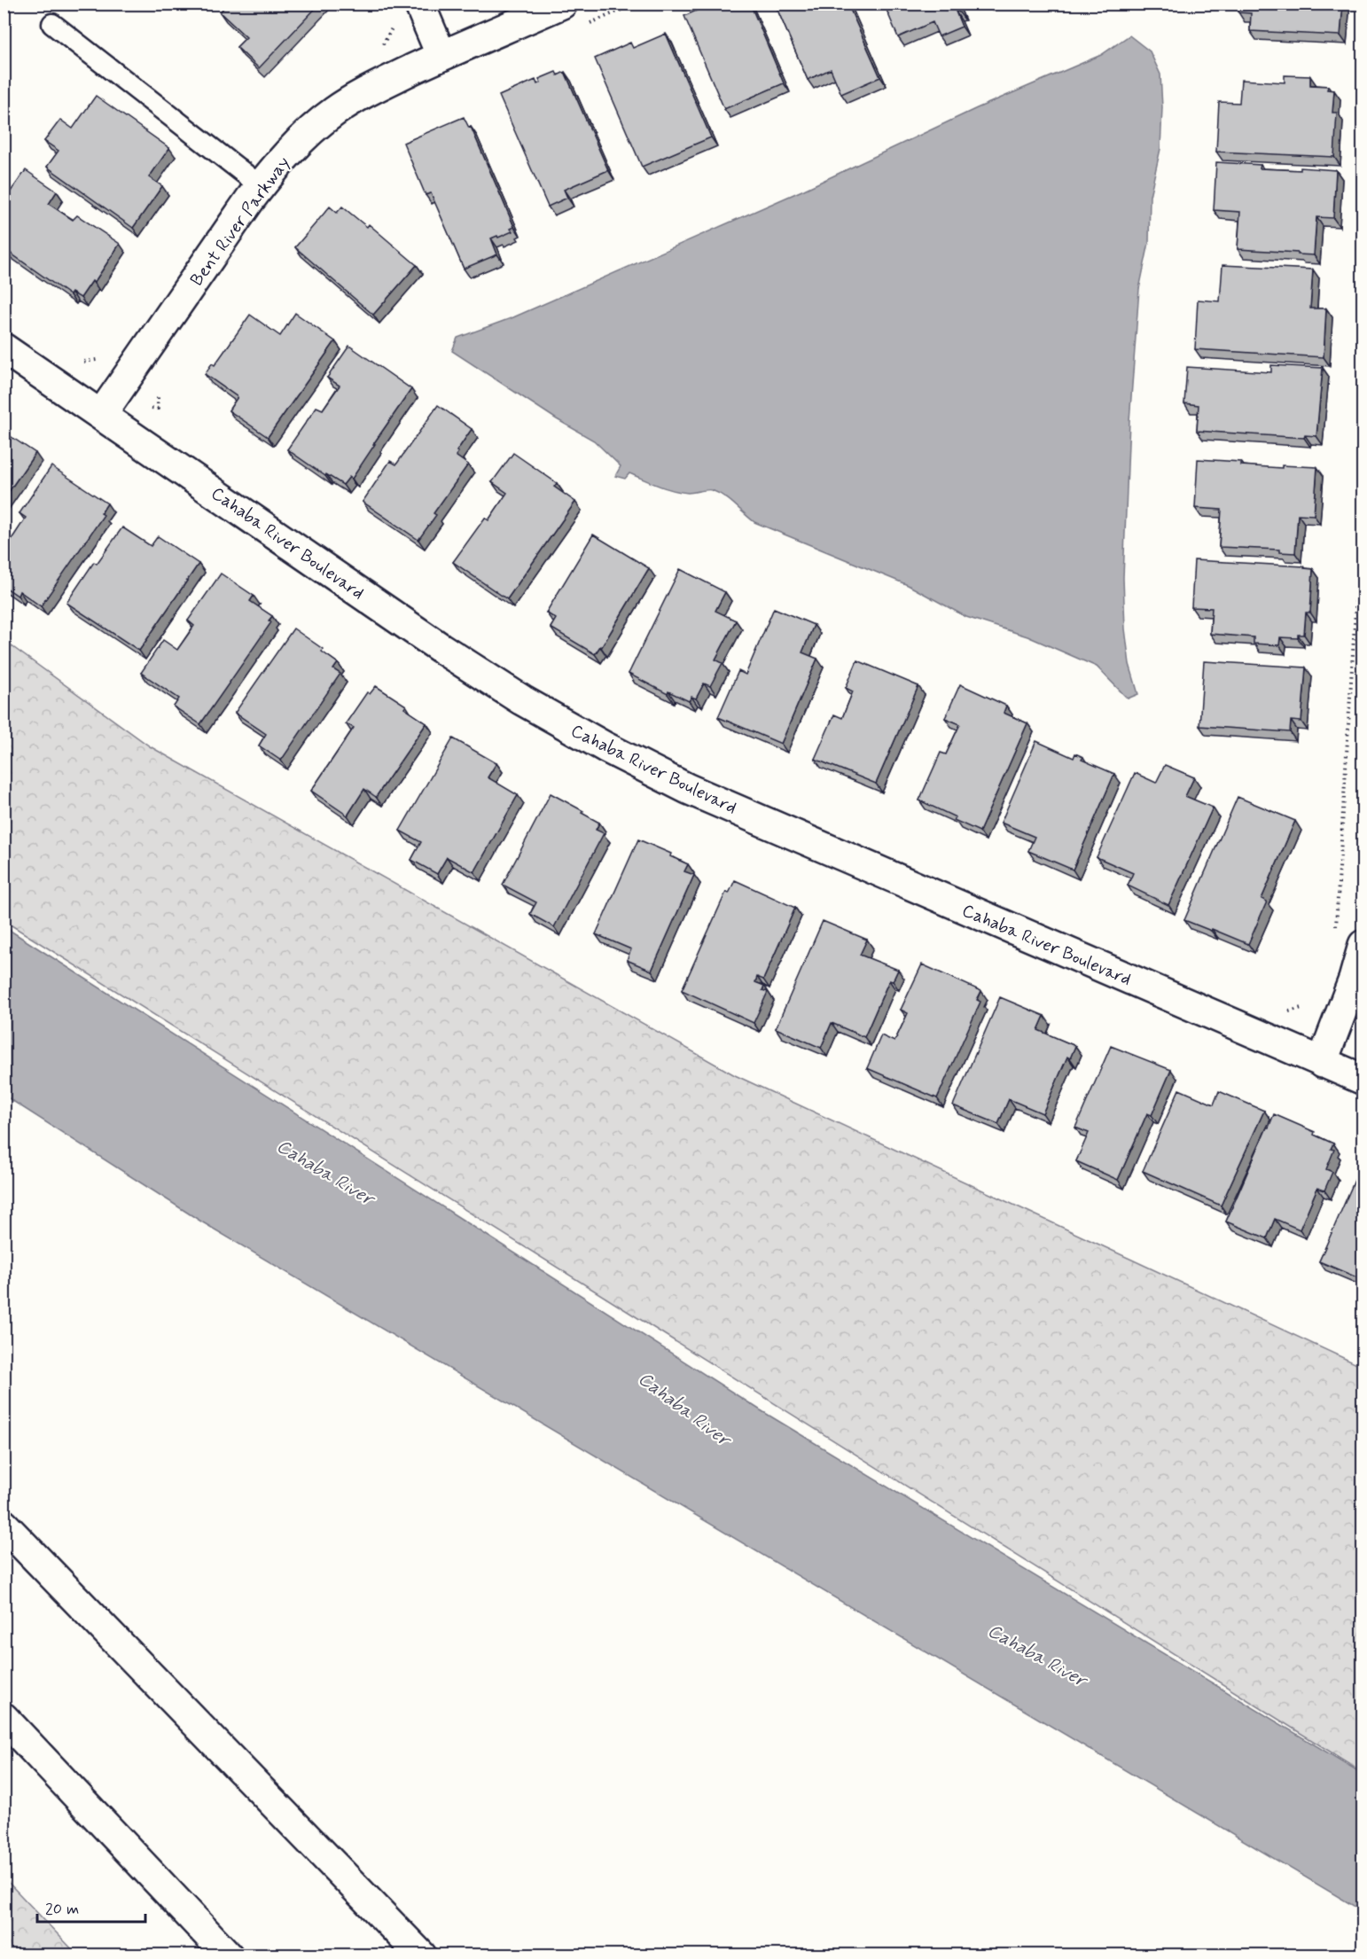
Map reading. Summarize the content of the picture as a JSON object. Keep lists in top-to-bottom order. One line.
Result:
{"streets":{"main road":["Bent River Parkway","Cahaba River Boulevard"]},"crossings":[["Bent River Parkway","Cahaba River Boulevard"]],"water":["Cahaba River"],"scale_bar":"20 m"}
